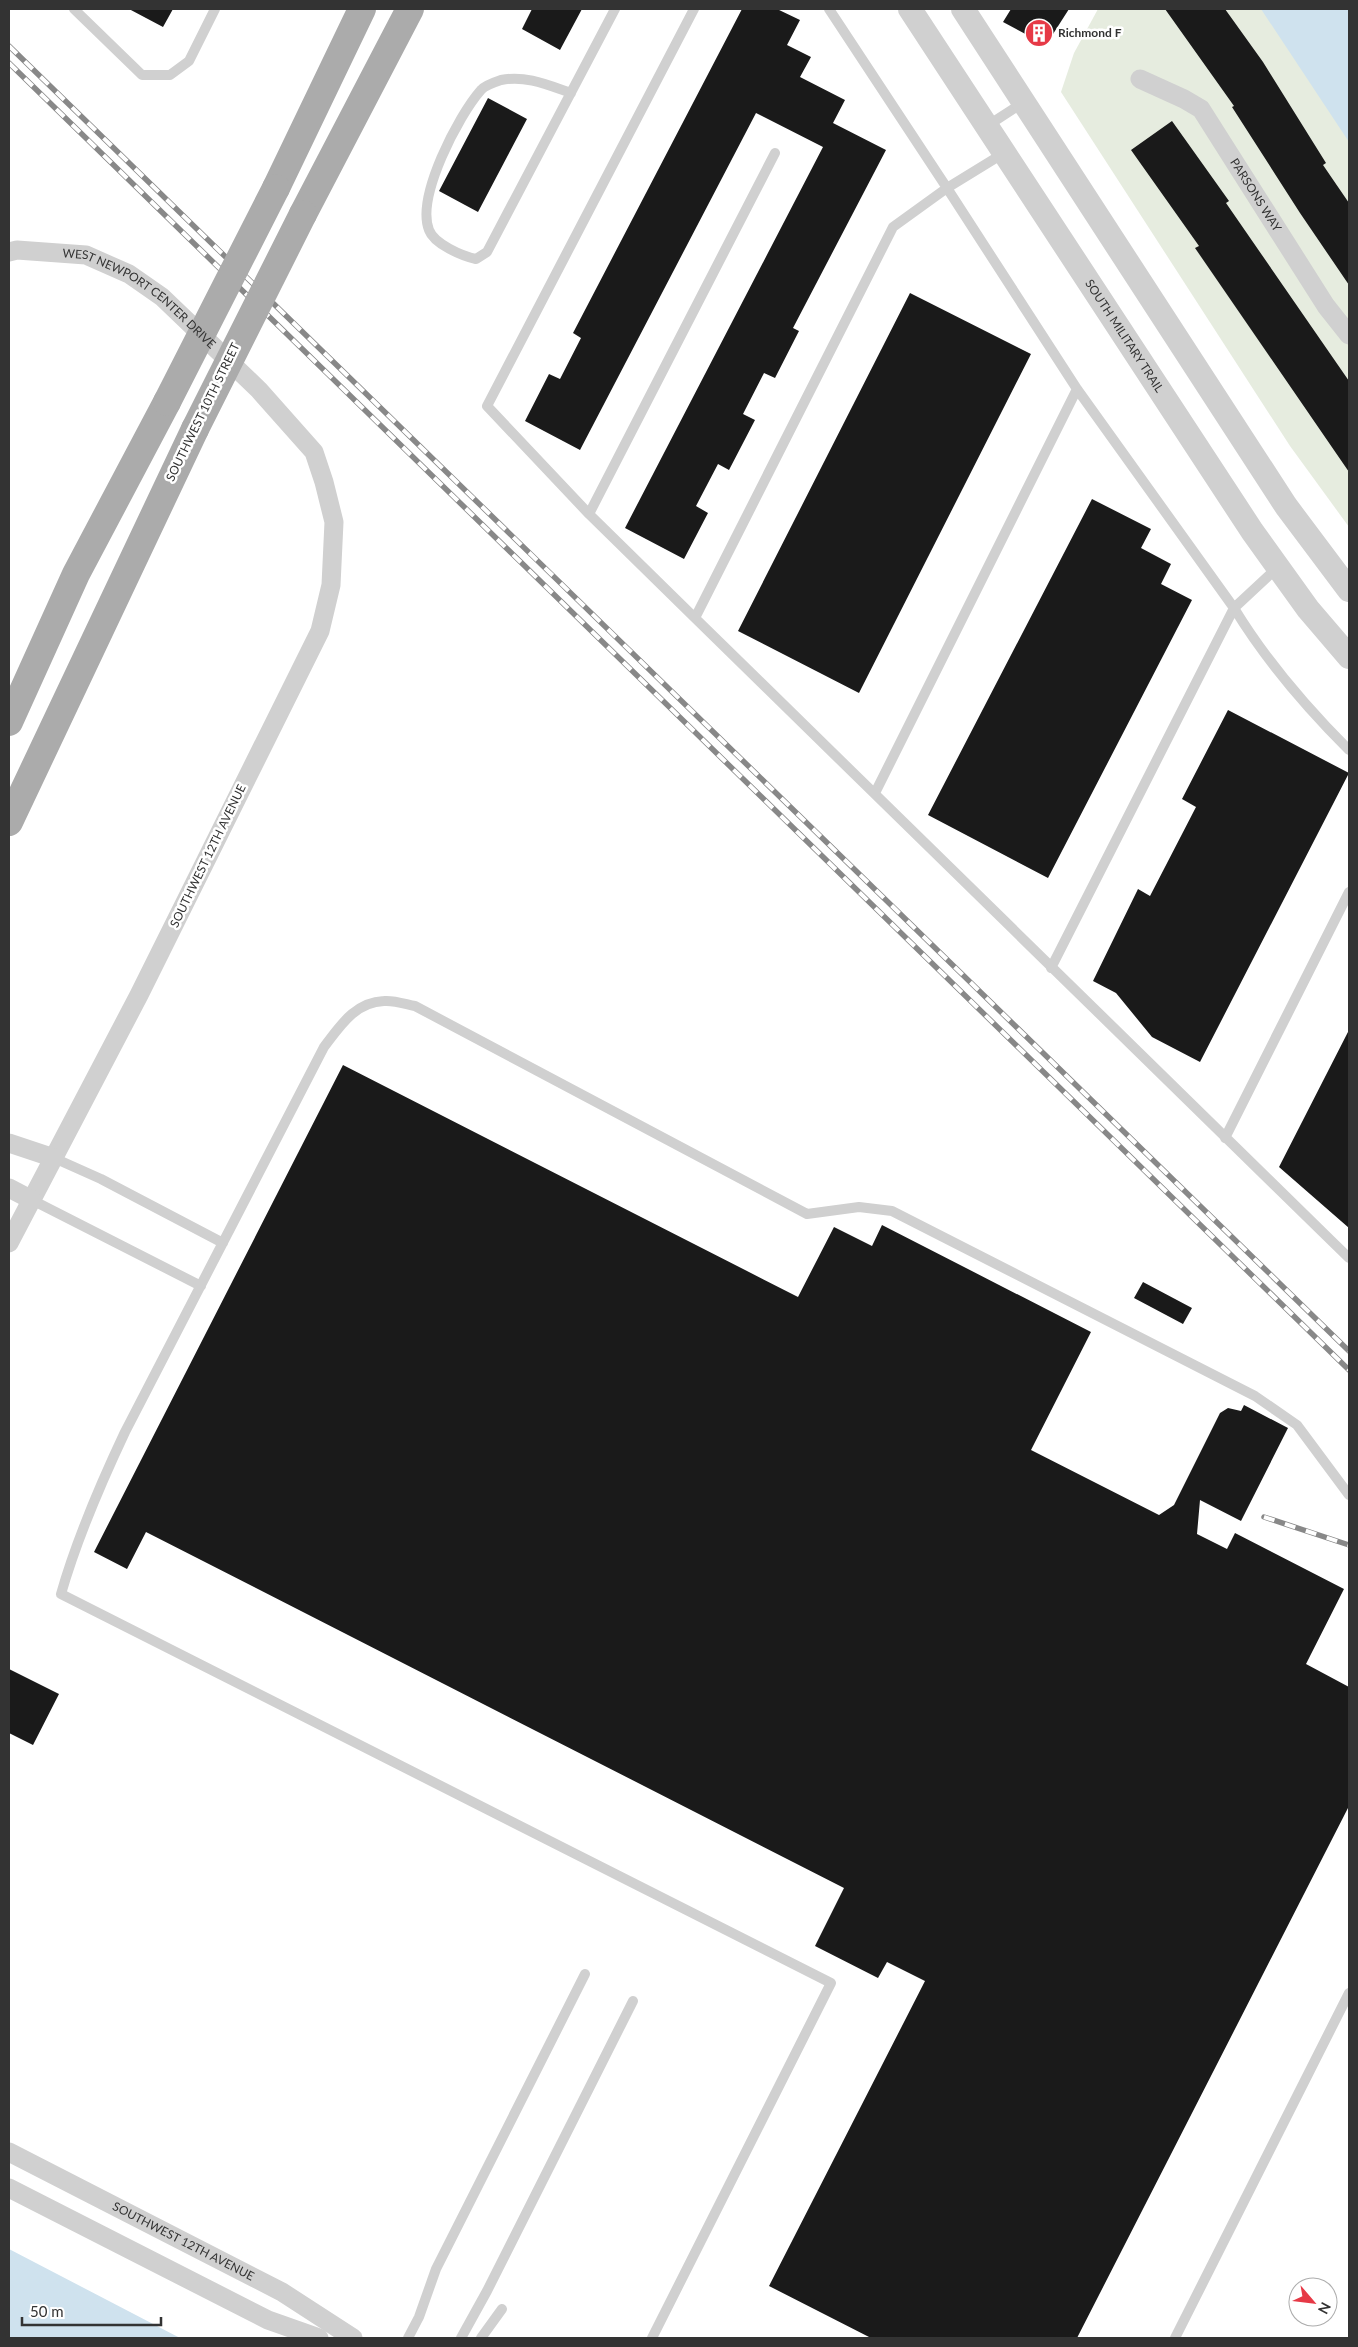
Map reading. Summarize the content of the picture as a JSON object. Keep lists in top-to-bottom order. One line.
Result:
{"streets":{"main road":["SOUTHWEST 10TH STREET"],"street":["PARSONS WAY","WEST NEWPORT CENTER DRIVE","SOUTH MILITARY TRAIL","SOUTHWEST 12TH AVENUE"]},"crossings":[["WEST NEWPORT CENTER DRIVE","SOUTHWEST 12TH AVENUE"]],"places":{"building":["Richmond F"]},"scale_bar":"50 m","north":"bottom right"}
